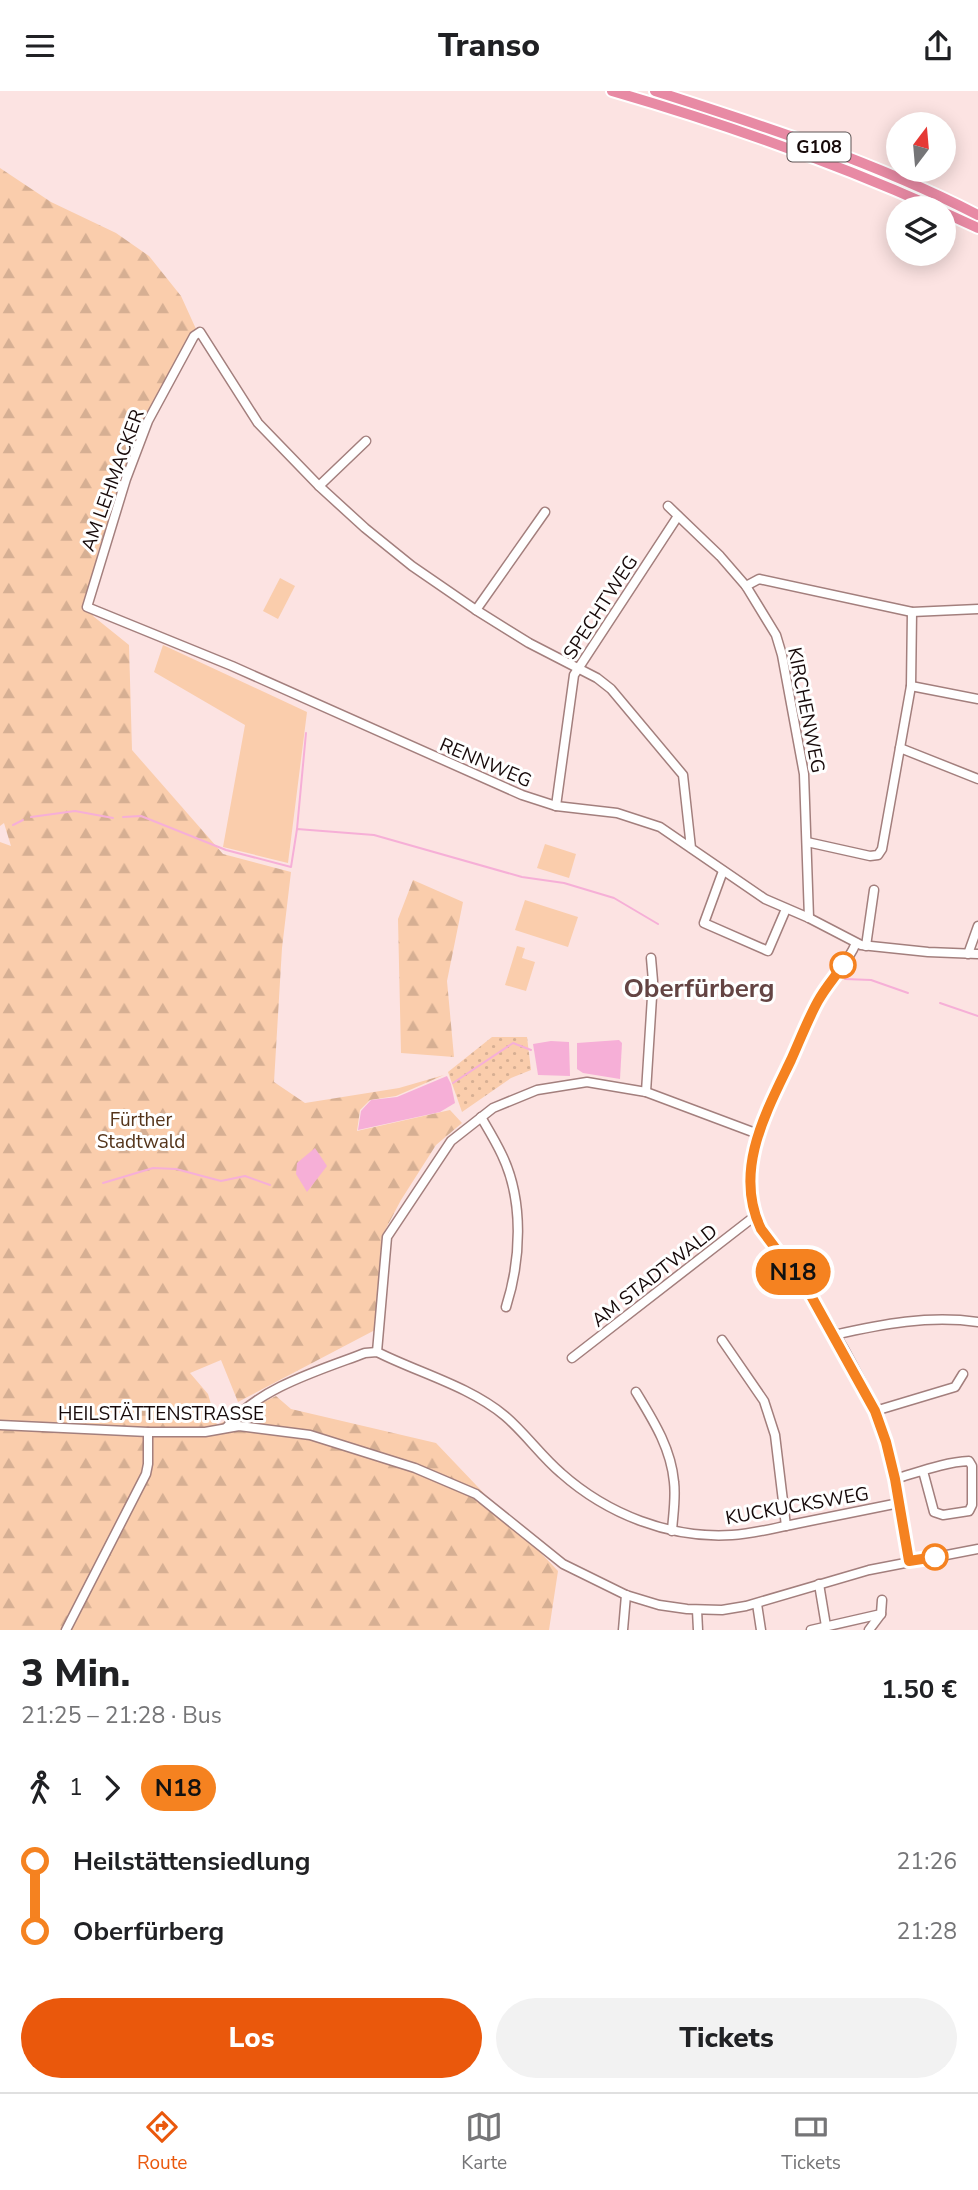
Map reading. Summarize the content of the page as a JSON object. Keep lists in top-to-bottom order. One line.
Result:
{"streets":{"highway":["G108"],"street":["AM LEHMACKER","SPECHTWEG","KIRCHENWEG","RENNWEG","AM STADTWALD","HEILSTÄTTENSTRASSE","KUCKUCKSWEG"]},"crossings":[["AM LEHMACKER","RENNWEG"],["SPECHTWEG","KIRCHENWEG"],["SPECHTWEG","RENNWEG"],["KIRCHENWEG","RENNWEG"]],"districts":["Oberfürberg"],"parks":["Fürther Stadtwald"],"lines":["bus line N18"],"north":"top","page":{"header":"Transo","on_map":"N18","heading":["3 Min.","21:25 – 21:28 · Bus","1.50 €"],"legs":["1","N18"],"list":[{"name":"Heilstättensiedlung","value":"21:26"},{"name":"Oberfürberg","value":"21:28"}],"buttons":["Los","Tickets"],"tabs":["Route","Karte","Tickets"]}}
